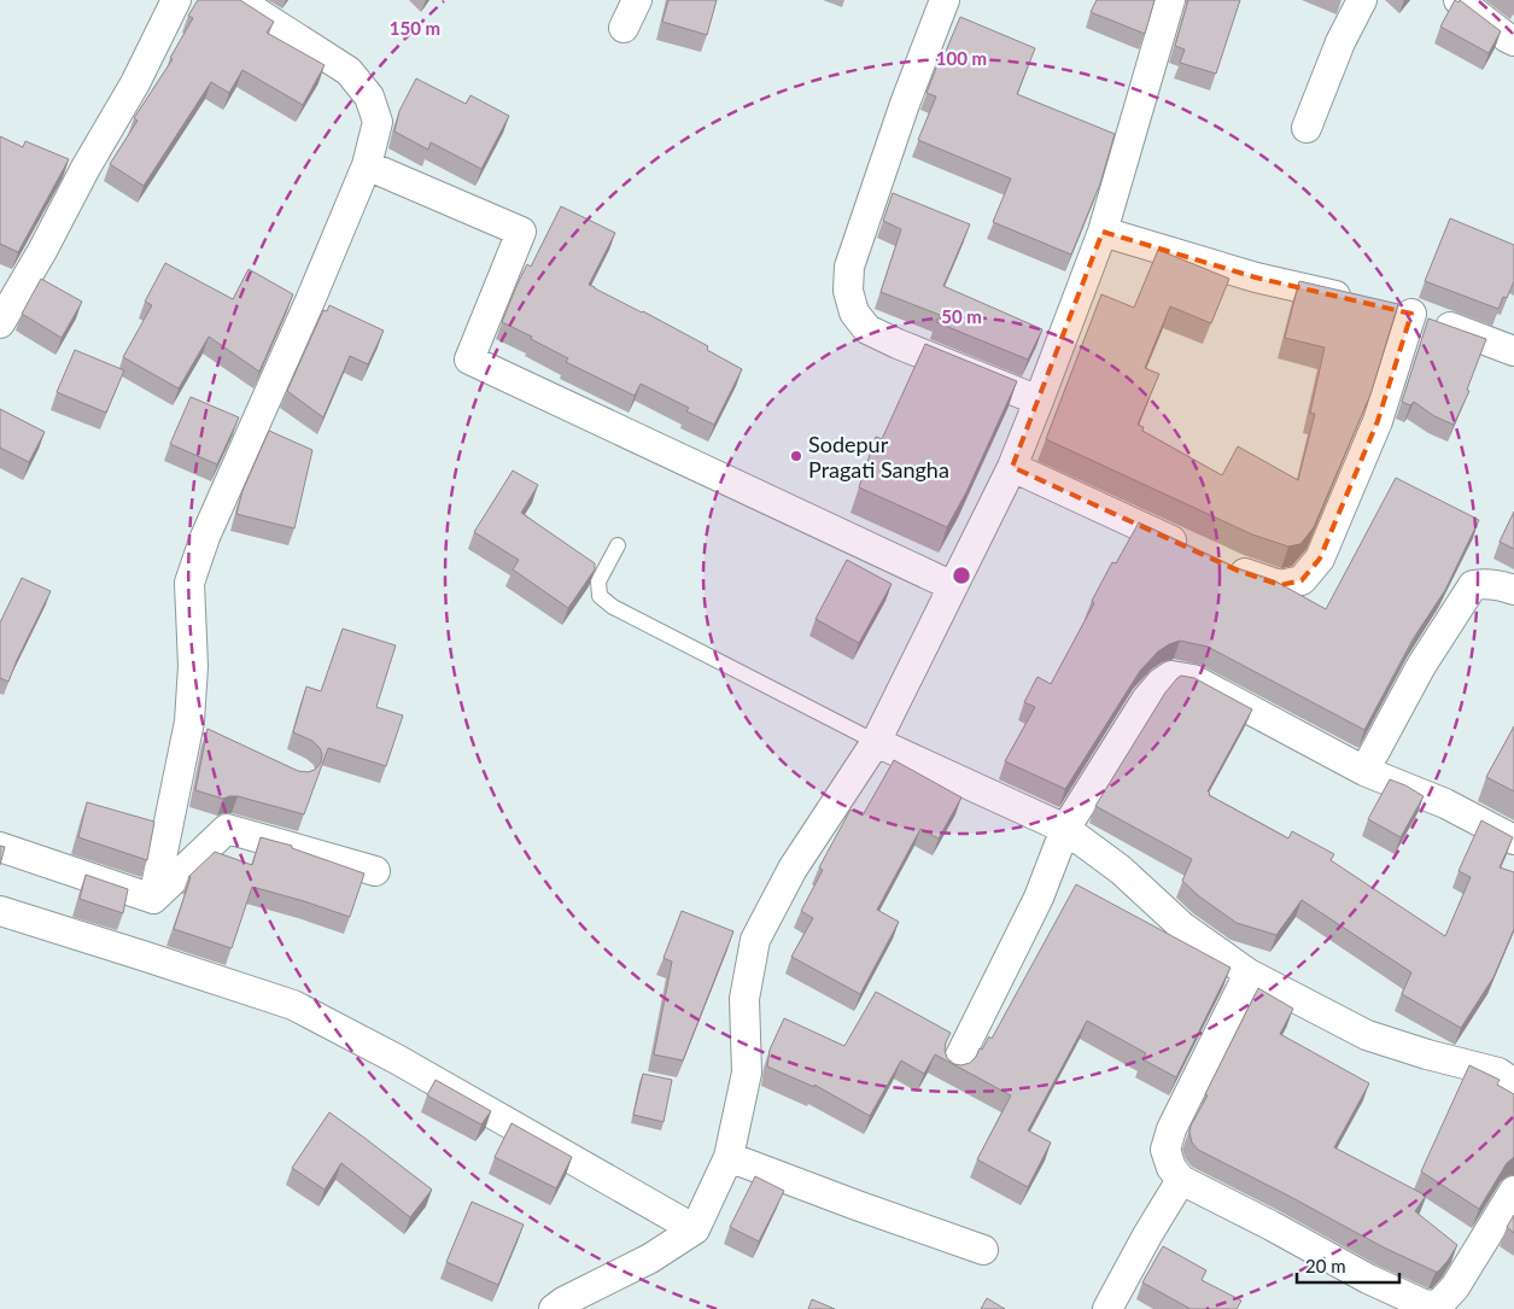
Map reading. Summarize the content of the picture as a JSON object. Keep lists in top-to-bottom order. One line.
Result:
{"places":["Sodepur Pragati Sangha"],"scale_bar":"20 m","rings":["150 m","100 m","50 m"]}
